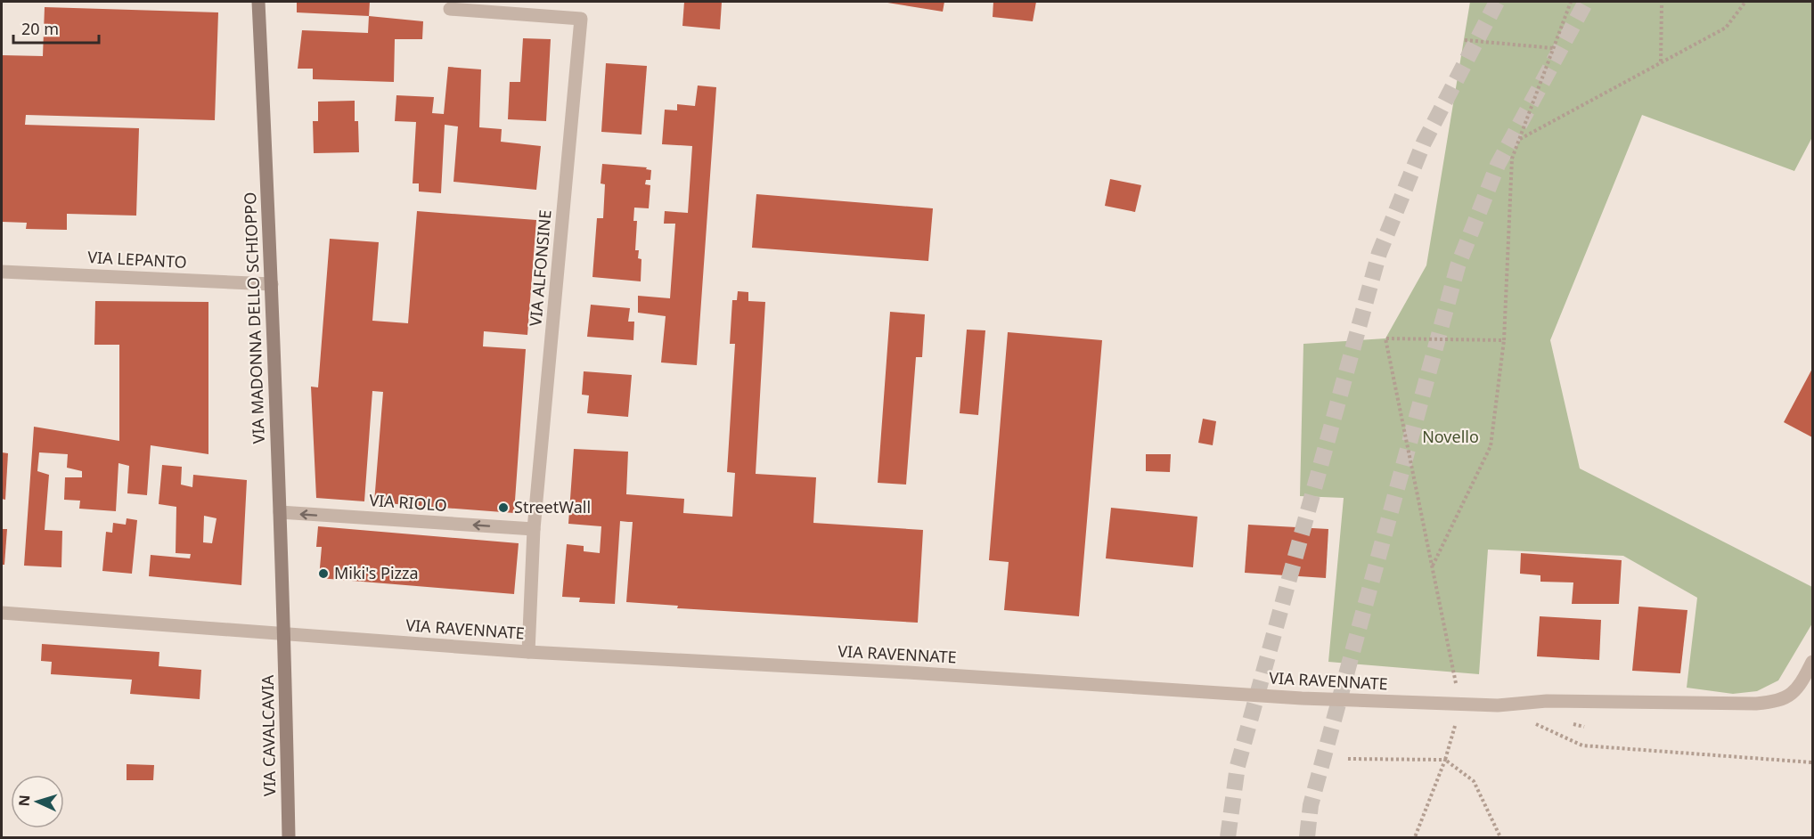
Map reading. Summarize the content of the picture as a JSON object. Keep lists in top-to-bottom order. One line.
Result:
{"streets":{"street":["VIA LEPANTO","VIA ALFONSINE","VIA MADONNA DELLO SCHIOPPO","VIA RIOLO","VIA RAVENNATE","VIA CAVALCAVIA"]},"crossings":[["VIA LEPANTO","VIA MADONNA DELLO SCHIOPPO"],["VIA ALFONSINE","VIA RIOLO"],["VIA ALFONSINE","VIA RAVENNATE"],["VIA MADONNA DELLO SCHIOPPO","VIA RIOLO"],["VIA MADONNA DELLO SCHIOPPO","VIA RAVENNATE"],["VIA MADONNA DELLO SCHIOPPO","VIA CAVALCAVIA"],["VIA RAVENNATE","VIA CAVALCAVIA"]],"one_way":["VIA RIOLO"],"parks":["Novello"],"places":["StreetWall","Miki's Pizza"],"scale_bar":"20 m","north":"left"}
